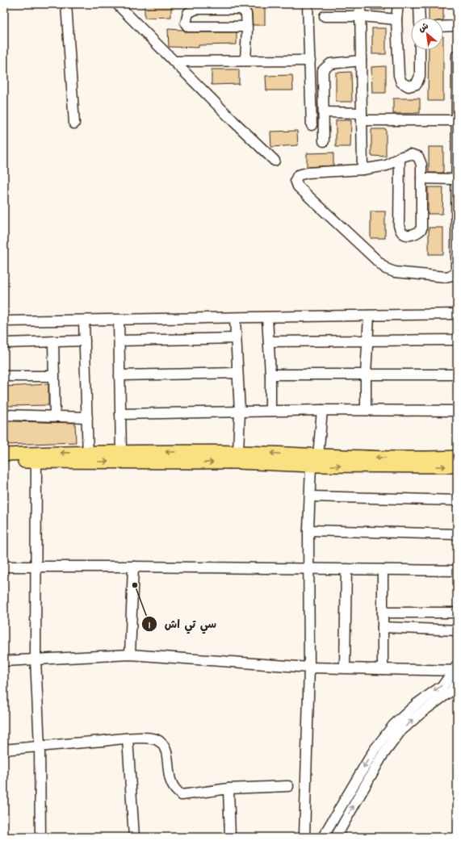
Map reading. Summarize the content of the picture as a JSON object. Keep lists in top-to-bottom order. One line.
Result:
{"places":["سي تي اش"],"north":"top left"}
